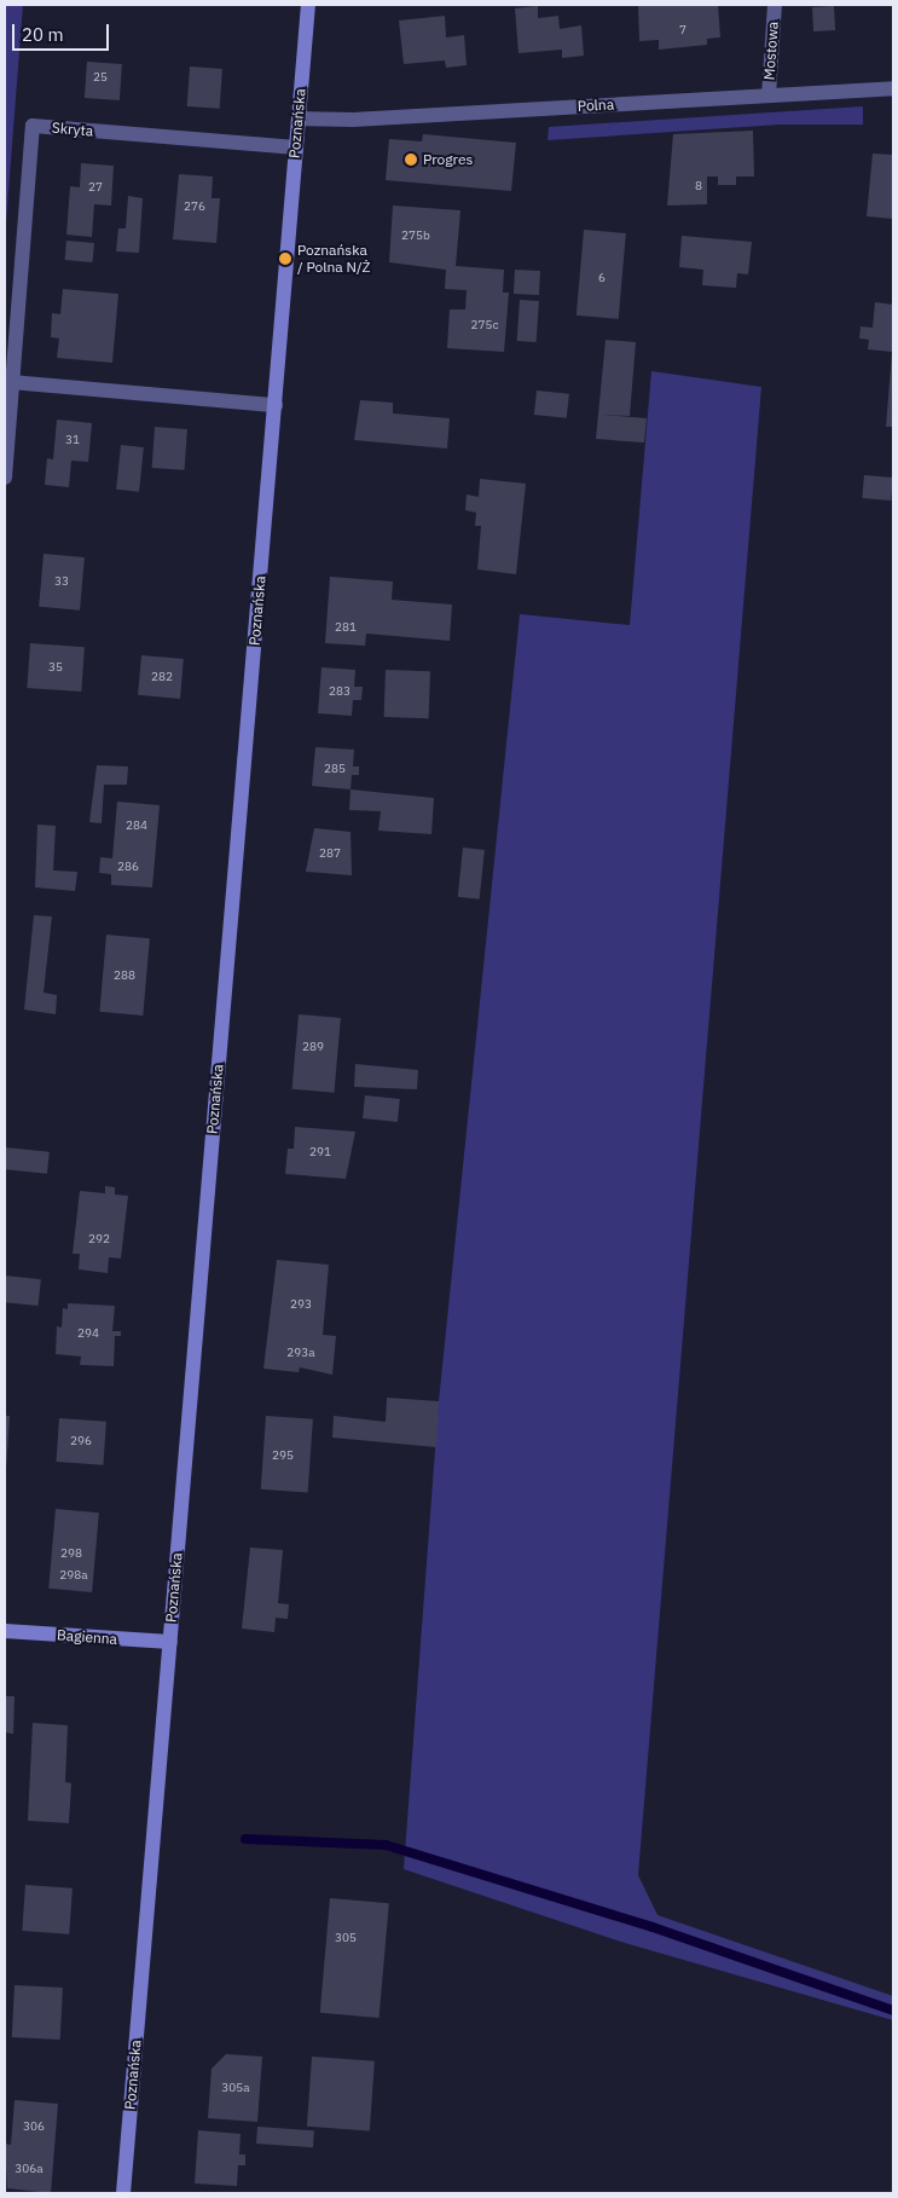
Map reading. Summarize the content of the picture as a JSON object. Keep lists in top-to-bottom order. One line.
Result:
{"streets":{"main road":["Poznańska","Bagienna"],"street":["Mostowa","Polna","Skryta"]},"crossings":[["Mostowa","Polna"],["Polna","Poznańska"],["Poznańska","Skryta"],["Poznańska","Bagienna"]],"places":["Progres","Poznańska / Polna N/Ż"],"house_numbers":["7","25","8","27","276","275b","6","275c","31","33","281","35","282","283","285","284","287","286","288","289","291","292","293","294","293a","296","295","298","298a","305","305a","306","306a"],"scale_bar":"20 m"}
